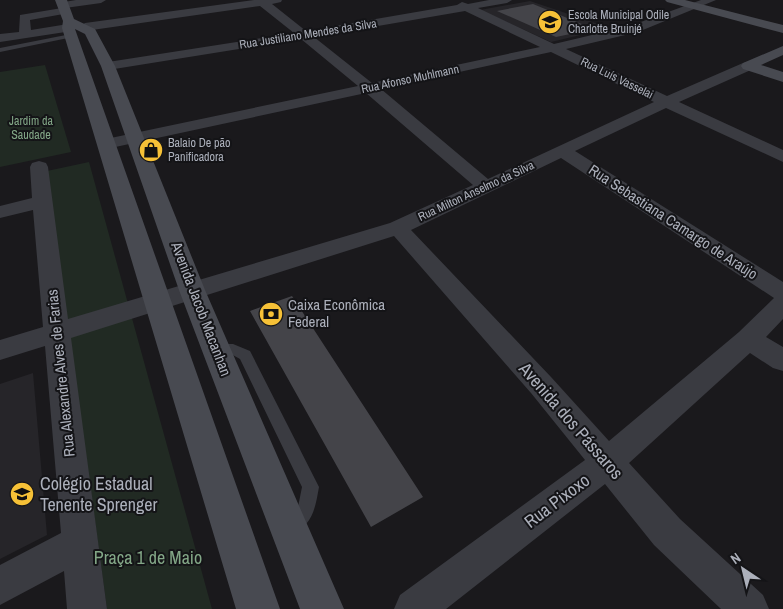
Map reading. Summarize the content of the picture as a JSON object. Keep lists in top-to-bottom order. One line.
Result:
{"streets":{"main road":["Rua Milton Anselmo da Silva","Avenida Jacob Macanhan"],"street":["Rua Justiliano Mendes da Silva","Rua Luís Vasselai","Rua Afonso Muhlmann","Rua Sebastiana Camargo de Araújo","Rua Alexandre Alves de Farias","Avenida dos Pássaros","Rua Pixoxo"]},"crossings":[["Rua Justiliano Mendes da Silva","Rua Luís Vasselai"],["Rua Justiliano Mendes da Silva","Avenida Jacob Macanhan"],["Rua Luís Vasselai","Rua Afonso Muhlmann"],["Rua Luís Vasselai","Rua Milton Anselmo da Silva"],["Rua Afonso Muhlmann","Avenida Jacob Macanhan"],["Rua Milton Anselmo da Silva","Rua Sebastiana Camargo de Araújo"],["Rua Milton Anselmo da Silva","Avenida Jacob Macanhan"],["Rua Milton Anselmo da Silva","Rua Alexandre Alves de Farias"],["Rua Milton Anselmo da Silva","Avenida dos Pássaros"],["Avenida dos Pássaros","Rua Pixoxo"]],"parks":["Jardim da Saudade","Praça 1 de Maio"],"places":{"school or university":["Escola Municipal Odile Charlotte Bruinjé","Colégio Estadual Tenente Sprenger"],"shop":["Balaio De pão Panificadora"],"bank":["Caixa Econômica Federal"]},"north":"top left"}
